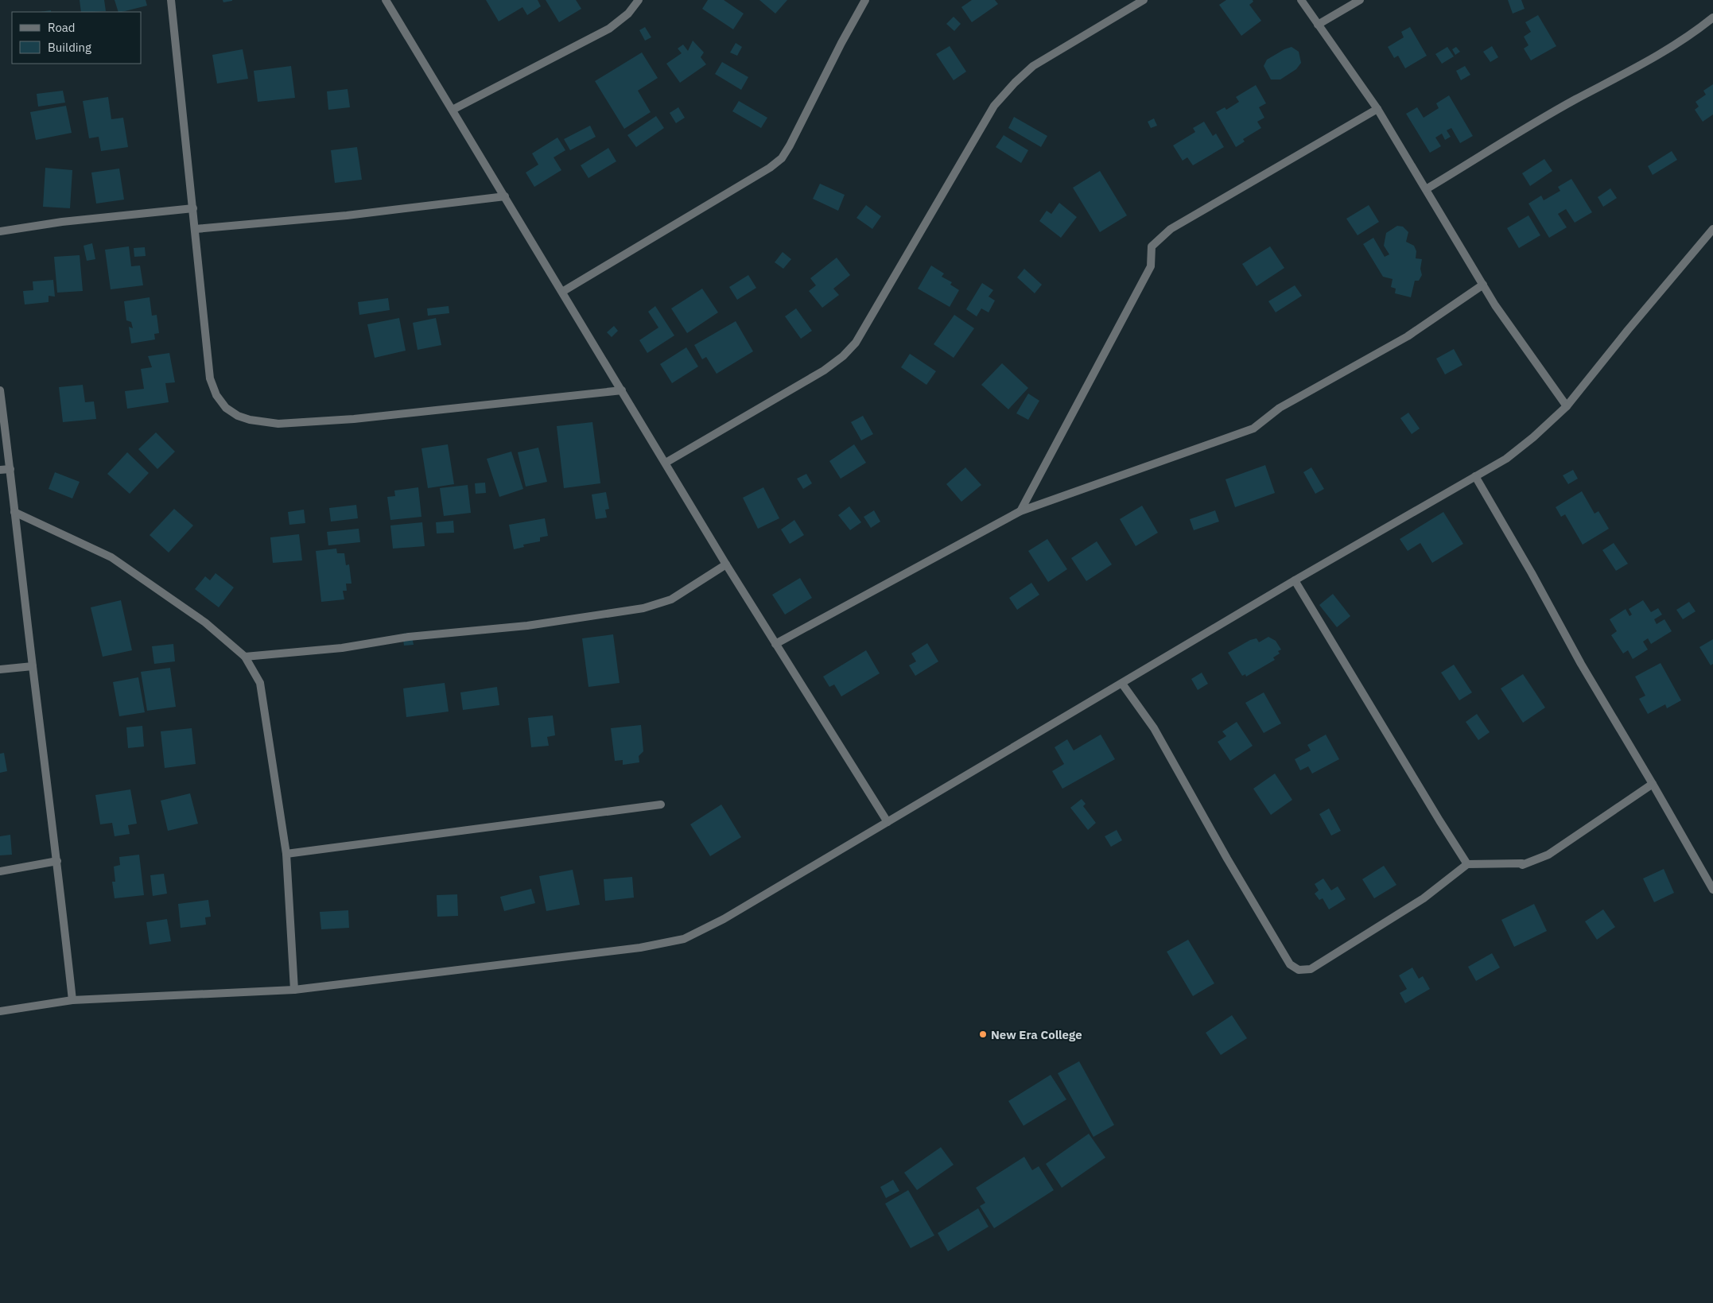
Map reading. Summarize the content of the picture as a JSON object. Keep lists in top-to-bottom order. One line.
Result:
{"places":["New Era College"],"legend":["Road","Building"]}
